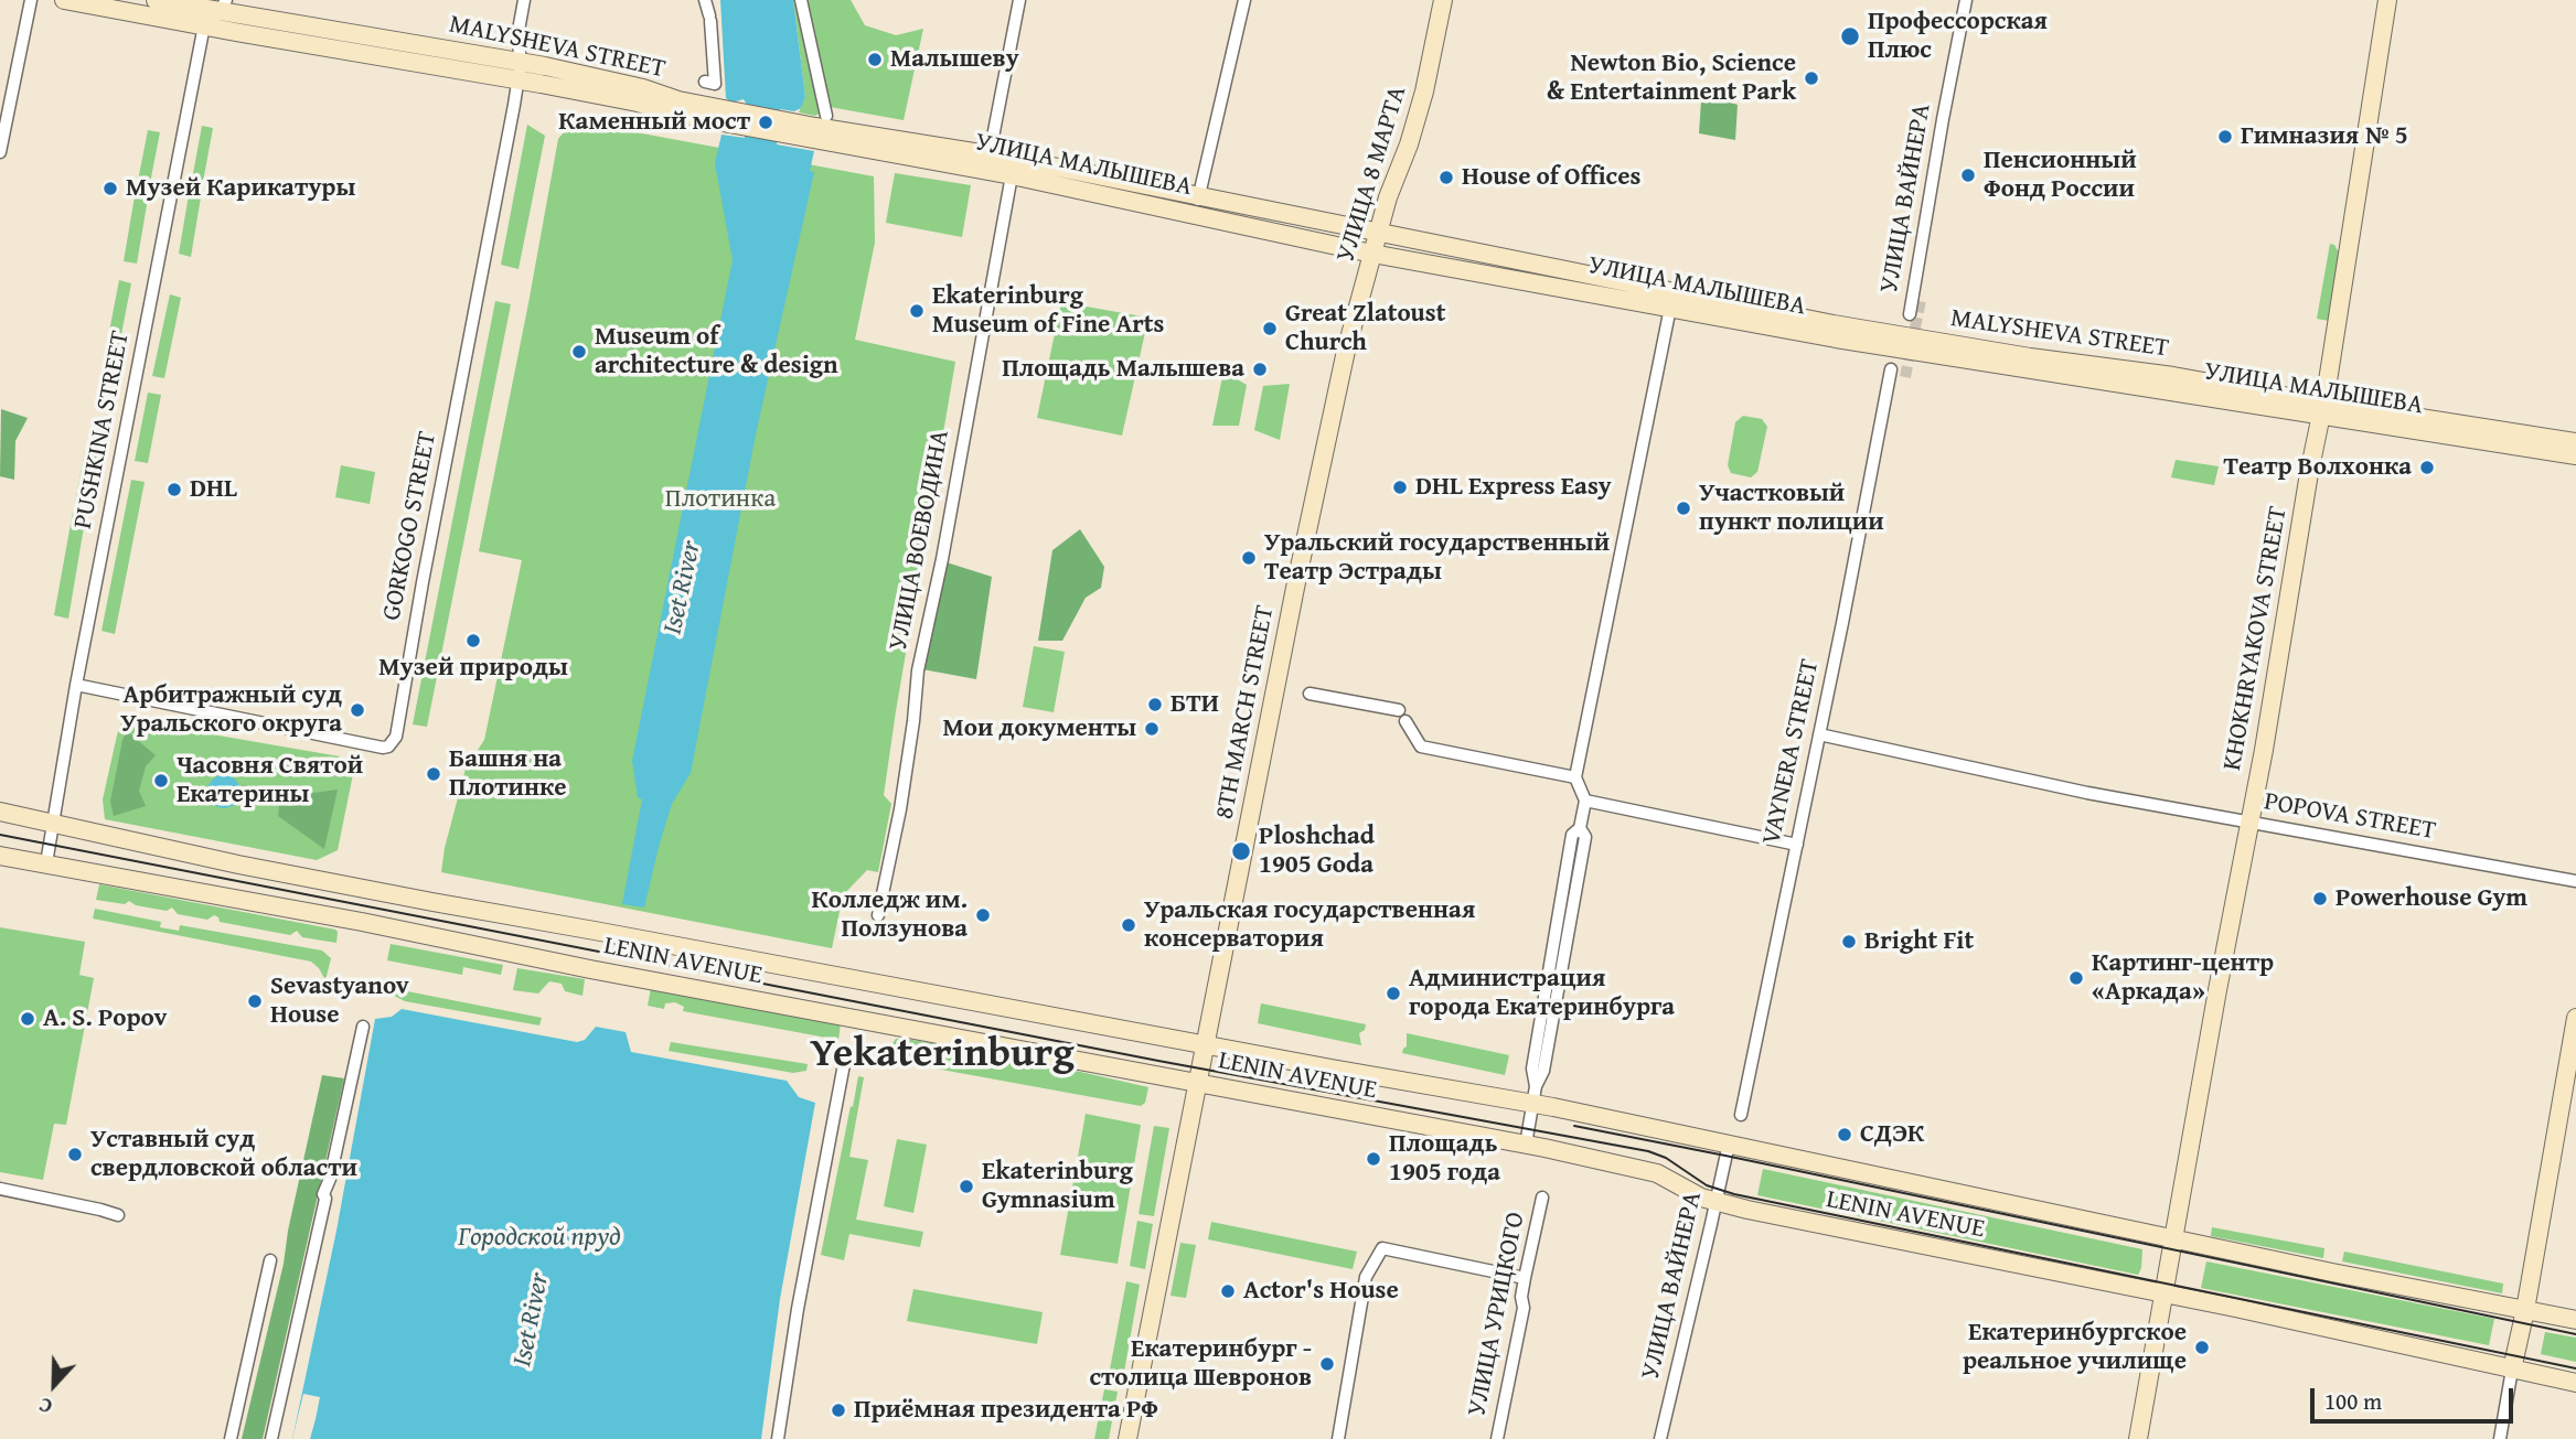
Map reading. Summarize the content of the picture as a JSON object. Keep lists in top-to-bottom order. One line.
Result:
{"streets":{"main road":["MALYSHEVA STREET","УЛИЦА МАЛЫШЕВА","УЛИЦА 8 МАРТА","KHOKHRYAKOVA STREET","LENIN AVENUE"],"street":["УЛИЦА ВАЙНЕРА","PUSHKINA STREET","GORKOGO STREET","УЛИЦА ВОЕВОДИНА","VAYNERA STREET","POPOVA STREET","УЛИЦА УРИЦКОГО"]},"crossings":[["MALYSHEVA STREET","УЛИЦА МАЛЫШЕВА"],["MALYSHEVA STREET","GORKOGO STREET"],["MALYSHEVA STREET","KHOKHRYAKOVA STREET"],["УЛИЦА МАЛЫШЕВА","УЛИЦА 8 МАРТА"],["УЛИЦА МАЛЫШЕВА","УЛИЦА ВОЕВОДИНА"],["УЛИЦА МАЛЫШЕВА","KHOKHRYAKOVA STREET"],["УЛИЦА 8 МАРТА","LENIN AVENUE"],["УЛИЦА ВАЙНЕРА","LENIN AVENUE"],["PUSHKINA STREET","GORKOGO STREET"],["PUSHKINA STREET","LENIN AVENUE"],["KHOKHRYAKOVA STREET","POPOVA STREET"],["KHOKHRYAKOVA STREET","LENIN AVENUE"],["VAYNERA STREET","POPOVA STREET"]],"districts":["Yekaterinburg"],"water":["Iset River","Городской пруд"],"parks":["Плотинка"],"places":["Профессорская Плюс","Малышеву","Newton Bio, Science & Entertainment Park","Каменный мост","Гимназия № 5","Пенсионный Фонд России","House of Offices","Музей Карикатуры","Ekaterinburg Museum of Fine Arts","Great Zlatoust Church","Museum of architecture & design","Площадь Малышева","Театр Волхонка","DHL Express Easy","DHL","Участковый пункт полиции","Уральский государственный Театр Эстрады","Музей природы","БТИ","Арбитражный суд Уральского округа","Мои документы","Башня на Плотинке","Часовня Святой Екатерины","Ploshchad 1905 Goda","Powerhouse Gym","Колледж им. Ползунова","Уральская государственная консерватория","Bright Fit","Картинг-центр «Аркада»","Администрация города Екатеринбурга","Sevastyanov House","A. S. Popov","СДЭК","Уставный суд свердловской области","Площадь 1905 года","Ekaterinburg Gymnasium","Actor's House","Екатеринбургское реальное училище","Екатеринбург - столица Шевронов","Приёмная президента РФ"],"scale_bar":"100 m","north":"bottom"}
